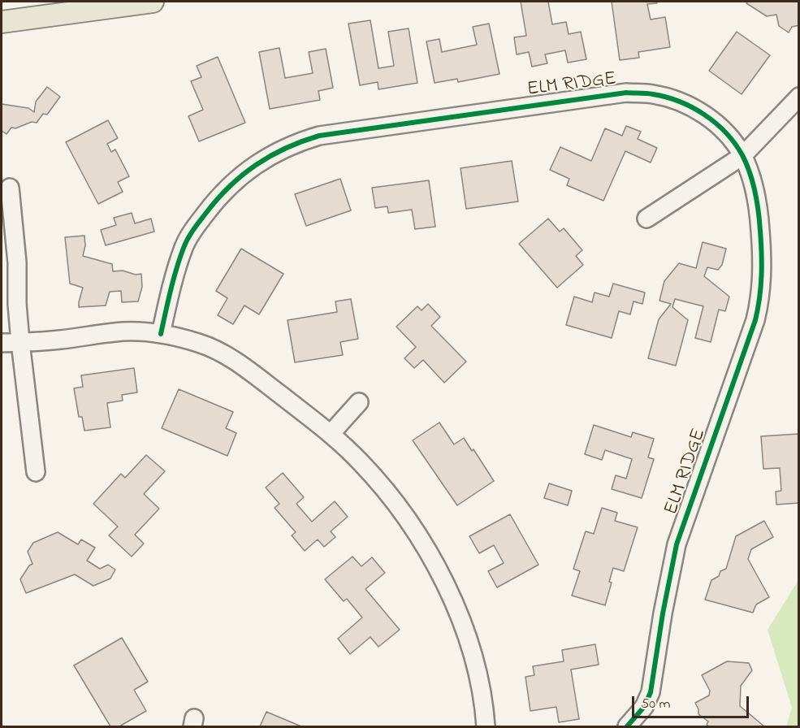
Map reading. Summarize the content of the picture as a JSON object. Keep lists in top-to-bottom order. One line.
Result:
{"streets":{"street":["ELM RIDGE"]},"scale_bar":"50 m"}
